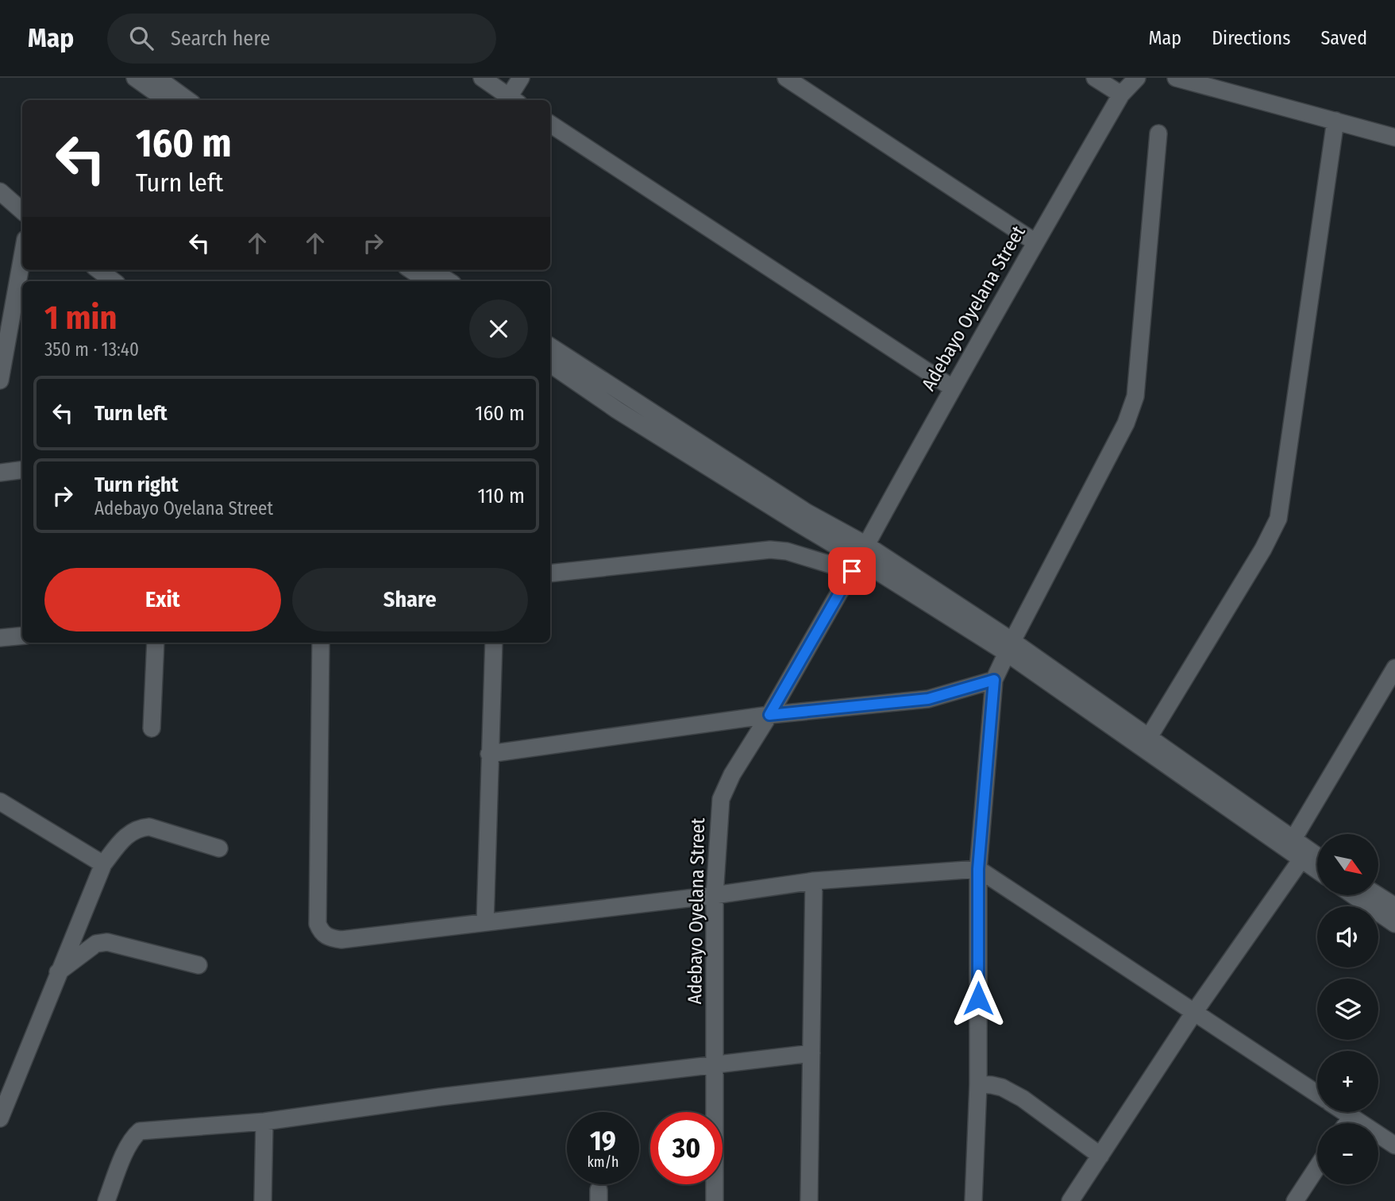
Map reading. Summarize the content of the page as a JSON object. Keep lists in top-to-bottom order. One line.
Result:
{"streets":{"street":["Adebayo Oyelana Street"]},"north":"bottom right","page":{"header":"Map","search":"Search here","nav":["Map","Directions","Saved"],"turn":["160 m","Turn left"],"heading":["1 min","350 m · 13:40"],"list":[{"name":"Turn left","value":"160 m"},{"name":"Turn right","note":"Adebayo Oyelana Street","value":"110 m"}],"buttons":["Exit","Share"],"map_buttons":["+","−"],"speed":"19 km/h","limit":"30"}}
